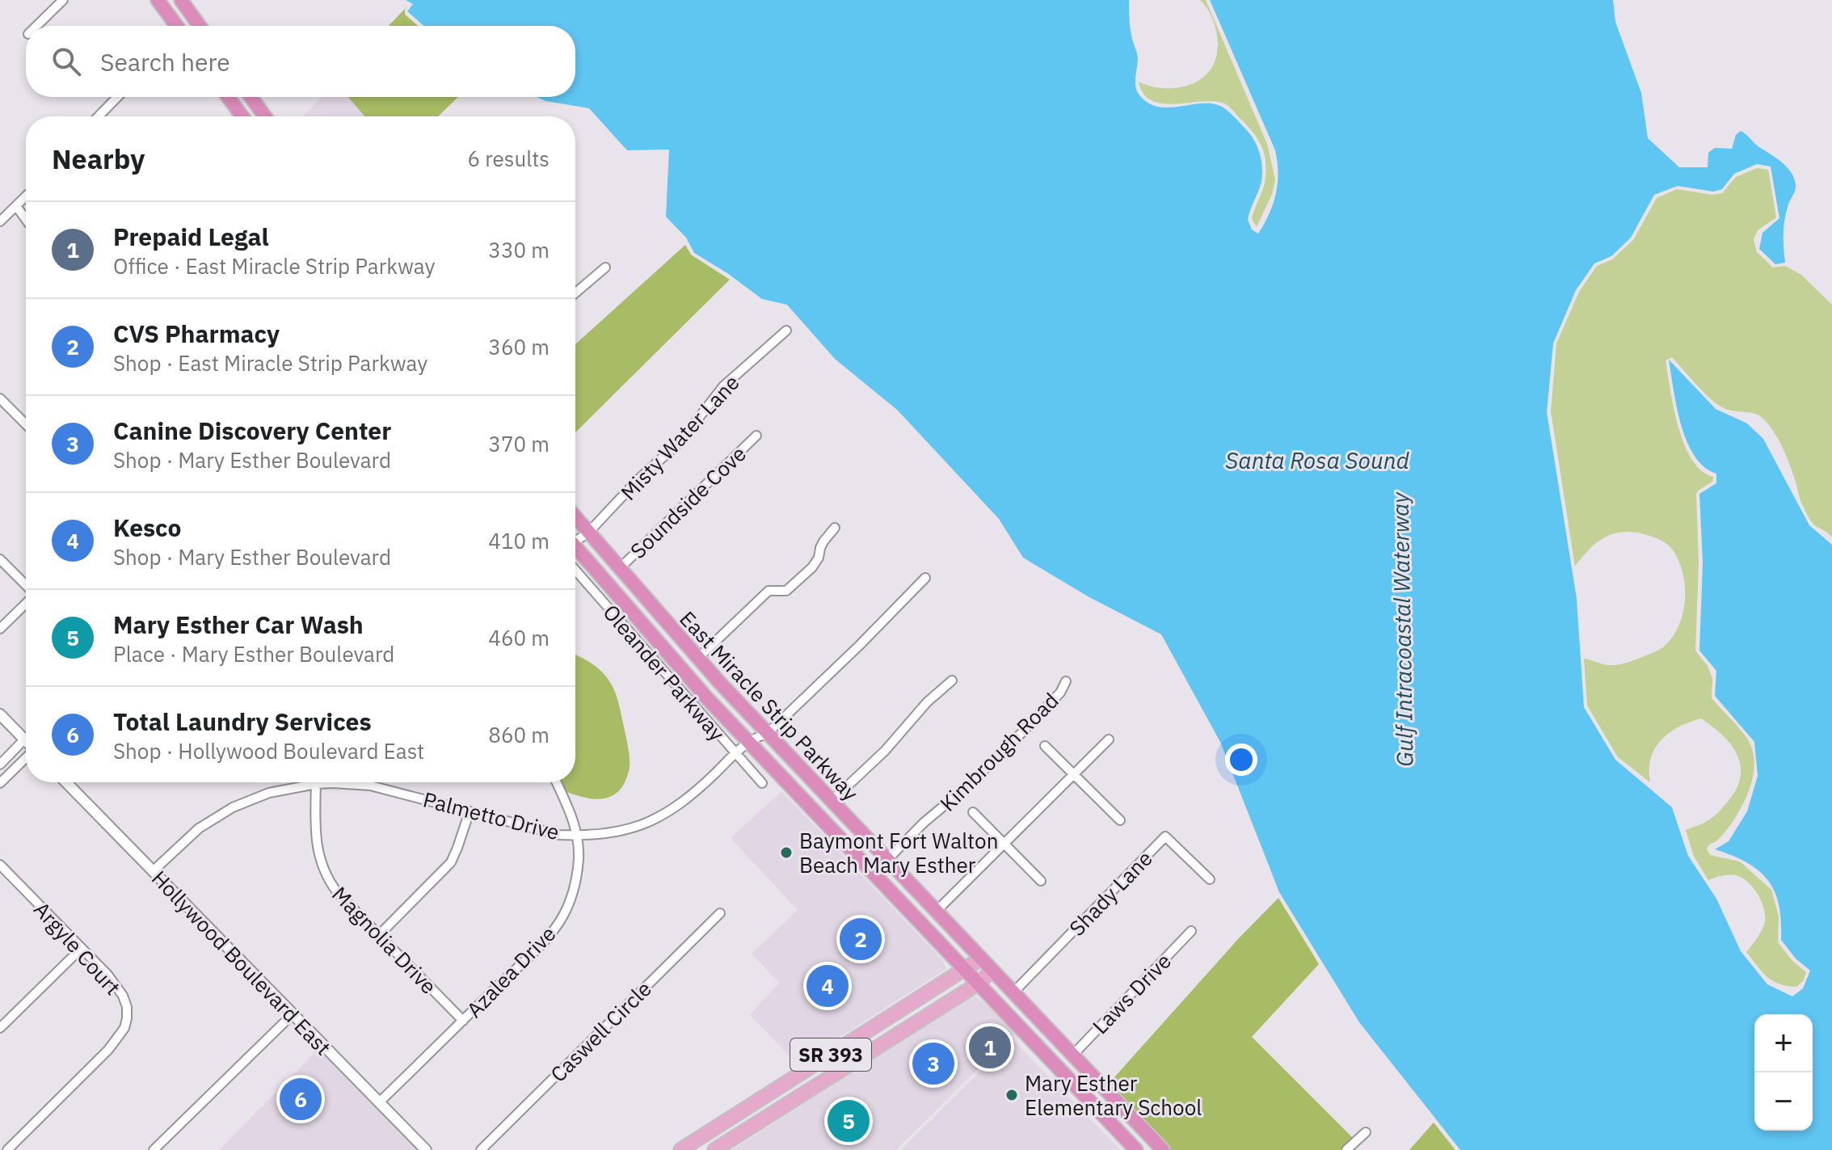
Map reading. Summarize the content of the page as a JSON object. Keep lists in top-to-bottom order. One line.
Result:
{"streets":{"highway":["East Miracle Strip Parkway"],"main road":["SR 393"],"street":["Misty Water Lane","Soundside Cove","Oleander Parkway","Kimbrough Road","Palmetto Drive","Shady Lane","Magnolia Drive","Argyle Court","Hollywood Boulevard East","Azalea Drive","Laws Drive","Caswell Circle"]},"crossings":[["Misty Water Lane","East Miracle Strip Parkway"],["Soundside Cove","East Miracle Strip Parkway"],["Oleander Parkway","Palmetto Drive"],["East Miracle Strip Parkway","Kimbrough Road"],["East Miracle Strip Parkway","Palmetto Drive"],["East Miracle Strip Parkway","Shady Lane"],["East Miracle Strip Parkway","Laws Drive"],["East Miracle Strip Parkway","SR 393"],["Palmetto Drive","Magnolia Drive"],["Palmetto Drive","Hollywood Boulevard East"],["Palmetto Drive","Azalea Drive"],["Magnolia Drive","Azalea Drive"],["Hollywood Boulevard East","Azalea Drive"]],"water":["Santa Rosa Sound","Gulf Intracoastal Waterway"],"places":["Baymont Fort Walton Beach Mary Esther","Mary Esther Elementary School"],"page":{"search":"Search here","heading":["Nearby","6 results"],"list":[{"mark":"1","name":"Prepaid Legal","note":"Office · East Miracle Strip Parkway","value":"330 m"},{"mark":"2","name":"CVS Pharmacy","note":"Shop · East Miracle Strip Parkway","value":"360 m"},{"mark":"3","name":"Canine Discovery Center","note":"Shop · Mary Esther Boulevard","value":"370 m"},{"mark":"4","name":"Kesco","note":"Shop · Mary Esther Boulevard","value":"410 m"},{"mark":"5","name":"Mary Esther Car Wash","note":"Place · Mary Esther Boulevard","value":"460 m"},{"mark":"6","name":"Total Laundry Services","note":"Shop · Hollywood Boulevard East","value":"860 m"}],"pins":["2","4","1","3","6","5"],"map_buttons":["+","−"]}}
